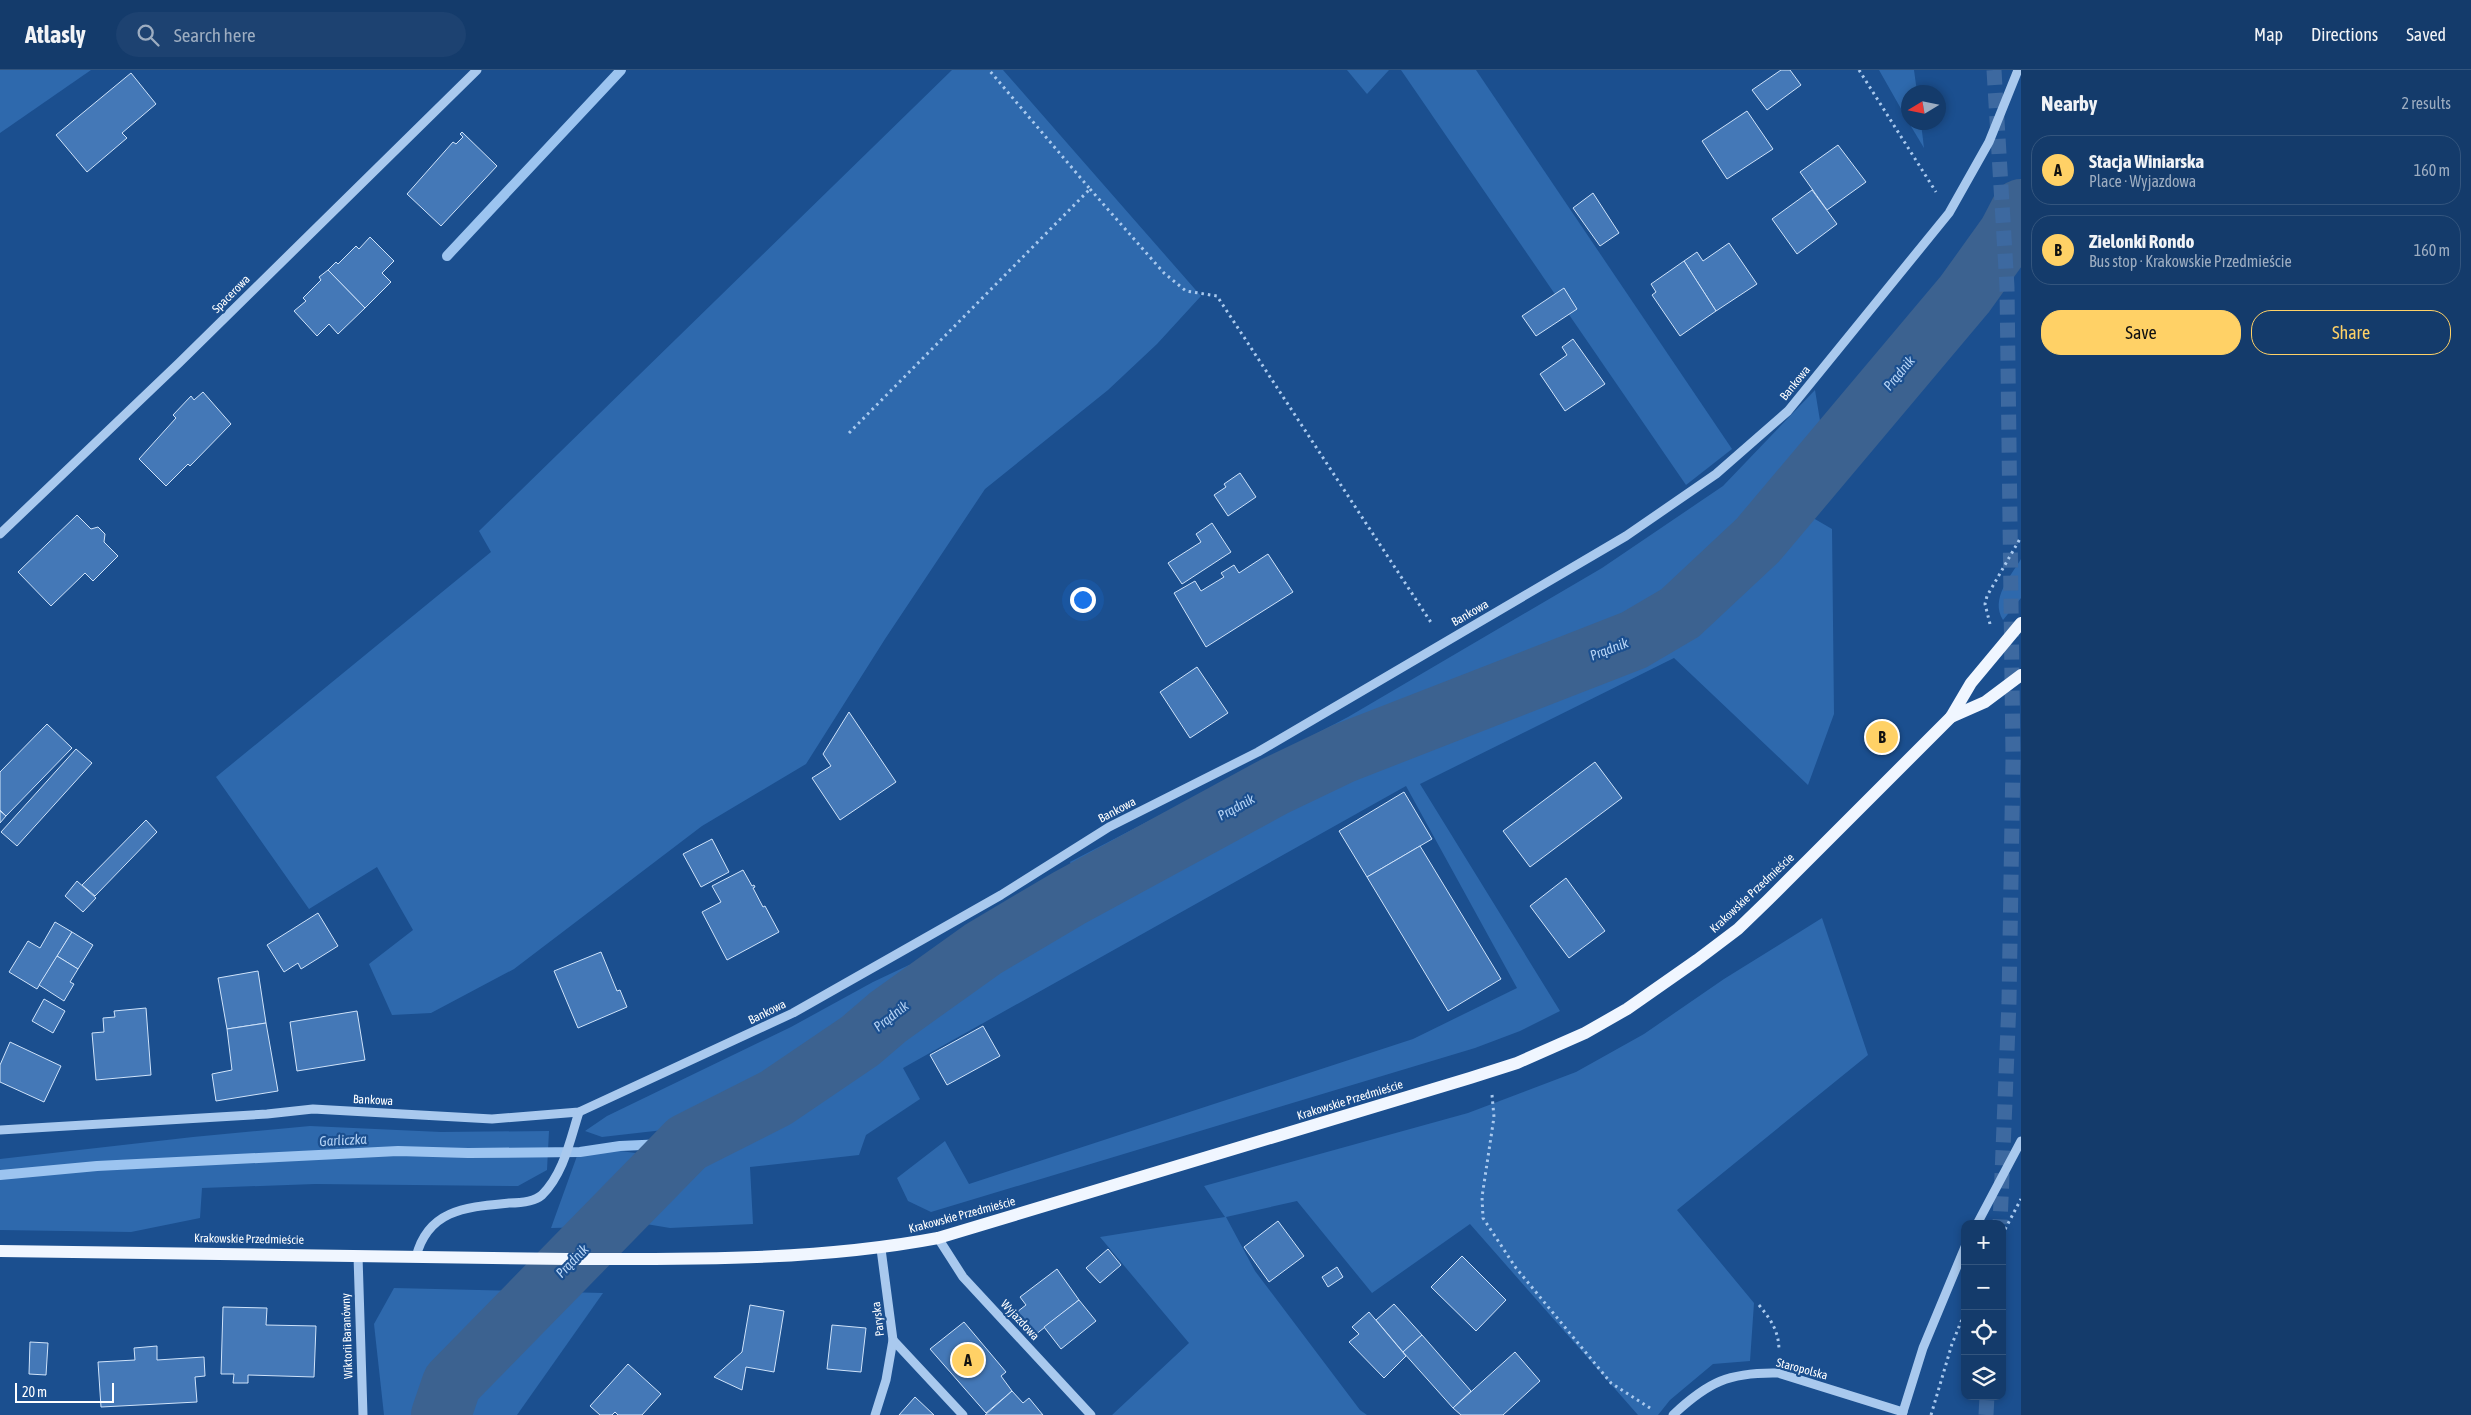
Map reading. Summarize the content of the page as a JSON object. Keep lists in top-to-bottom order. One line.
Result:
{"streets":{"main road":["Krakowskie Przedmieście"],"street":["Spacerowa","Bankowa","Paryska","Wyjazdowa","Wiktorii Baranówny","Staropolska"]},"crossings":[["Krakowskie Przedmieście","Paryska"],["Krakowskie Przedmieście","Wyjazdowa"],["Krakowskie Przedmieście","Wiktorii Baranówny"]],"water":["Prądnik","Garliczka"],"scale_bar":"20 m","north":"left","page":{"header":"Atlasly","search":"Search here","nav":["Map","Directions","Saved"],"heading":["Nearby","2 results"],"list":[{"mark":"A","name":"Stacja Winiarska","note":"Place · Wyjazdowa","value":"160 m"},{"mark":"B","name":"Zielonki Rondo","note":"Bus stop · Krakowskie Przedmieście","value":"160 m"}],"buttons":["Save","Share"],"pins":["B","A"],"map_buttons":["+","−"],"scale":"20 m"}}
